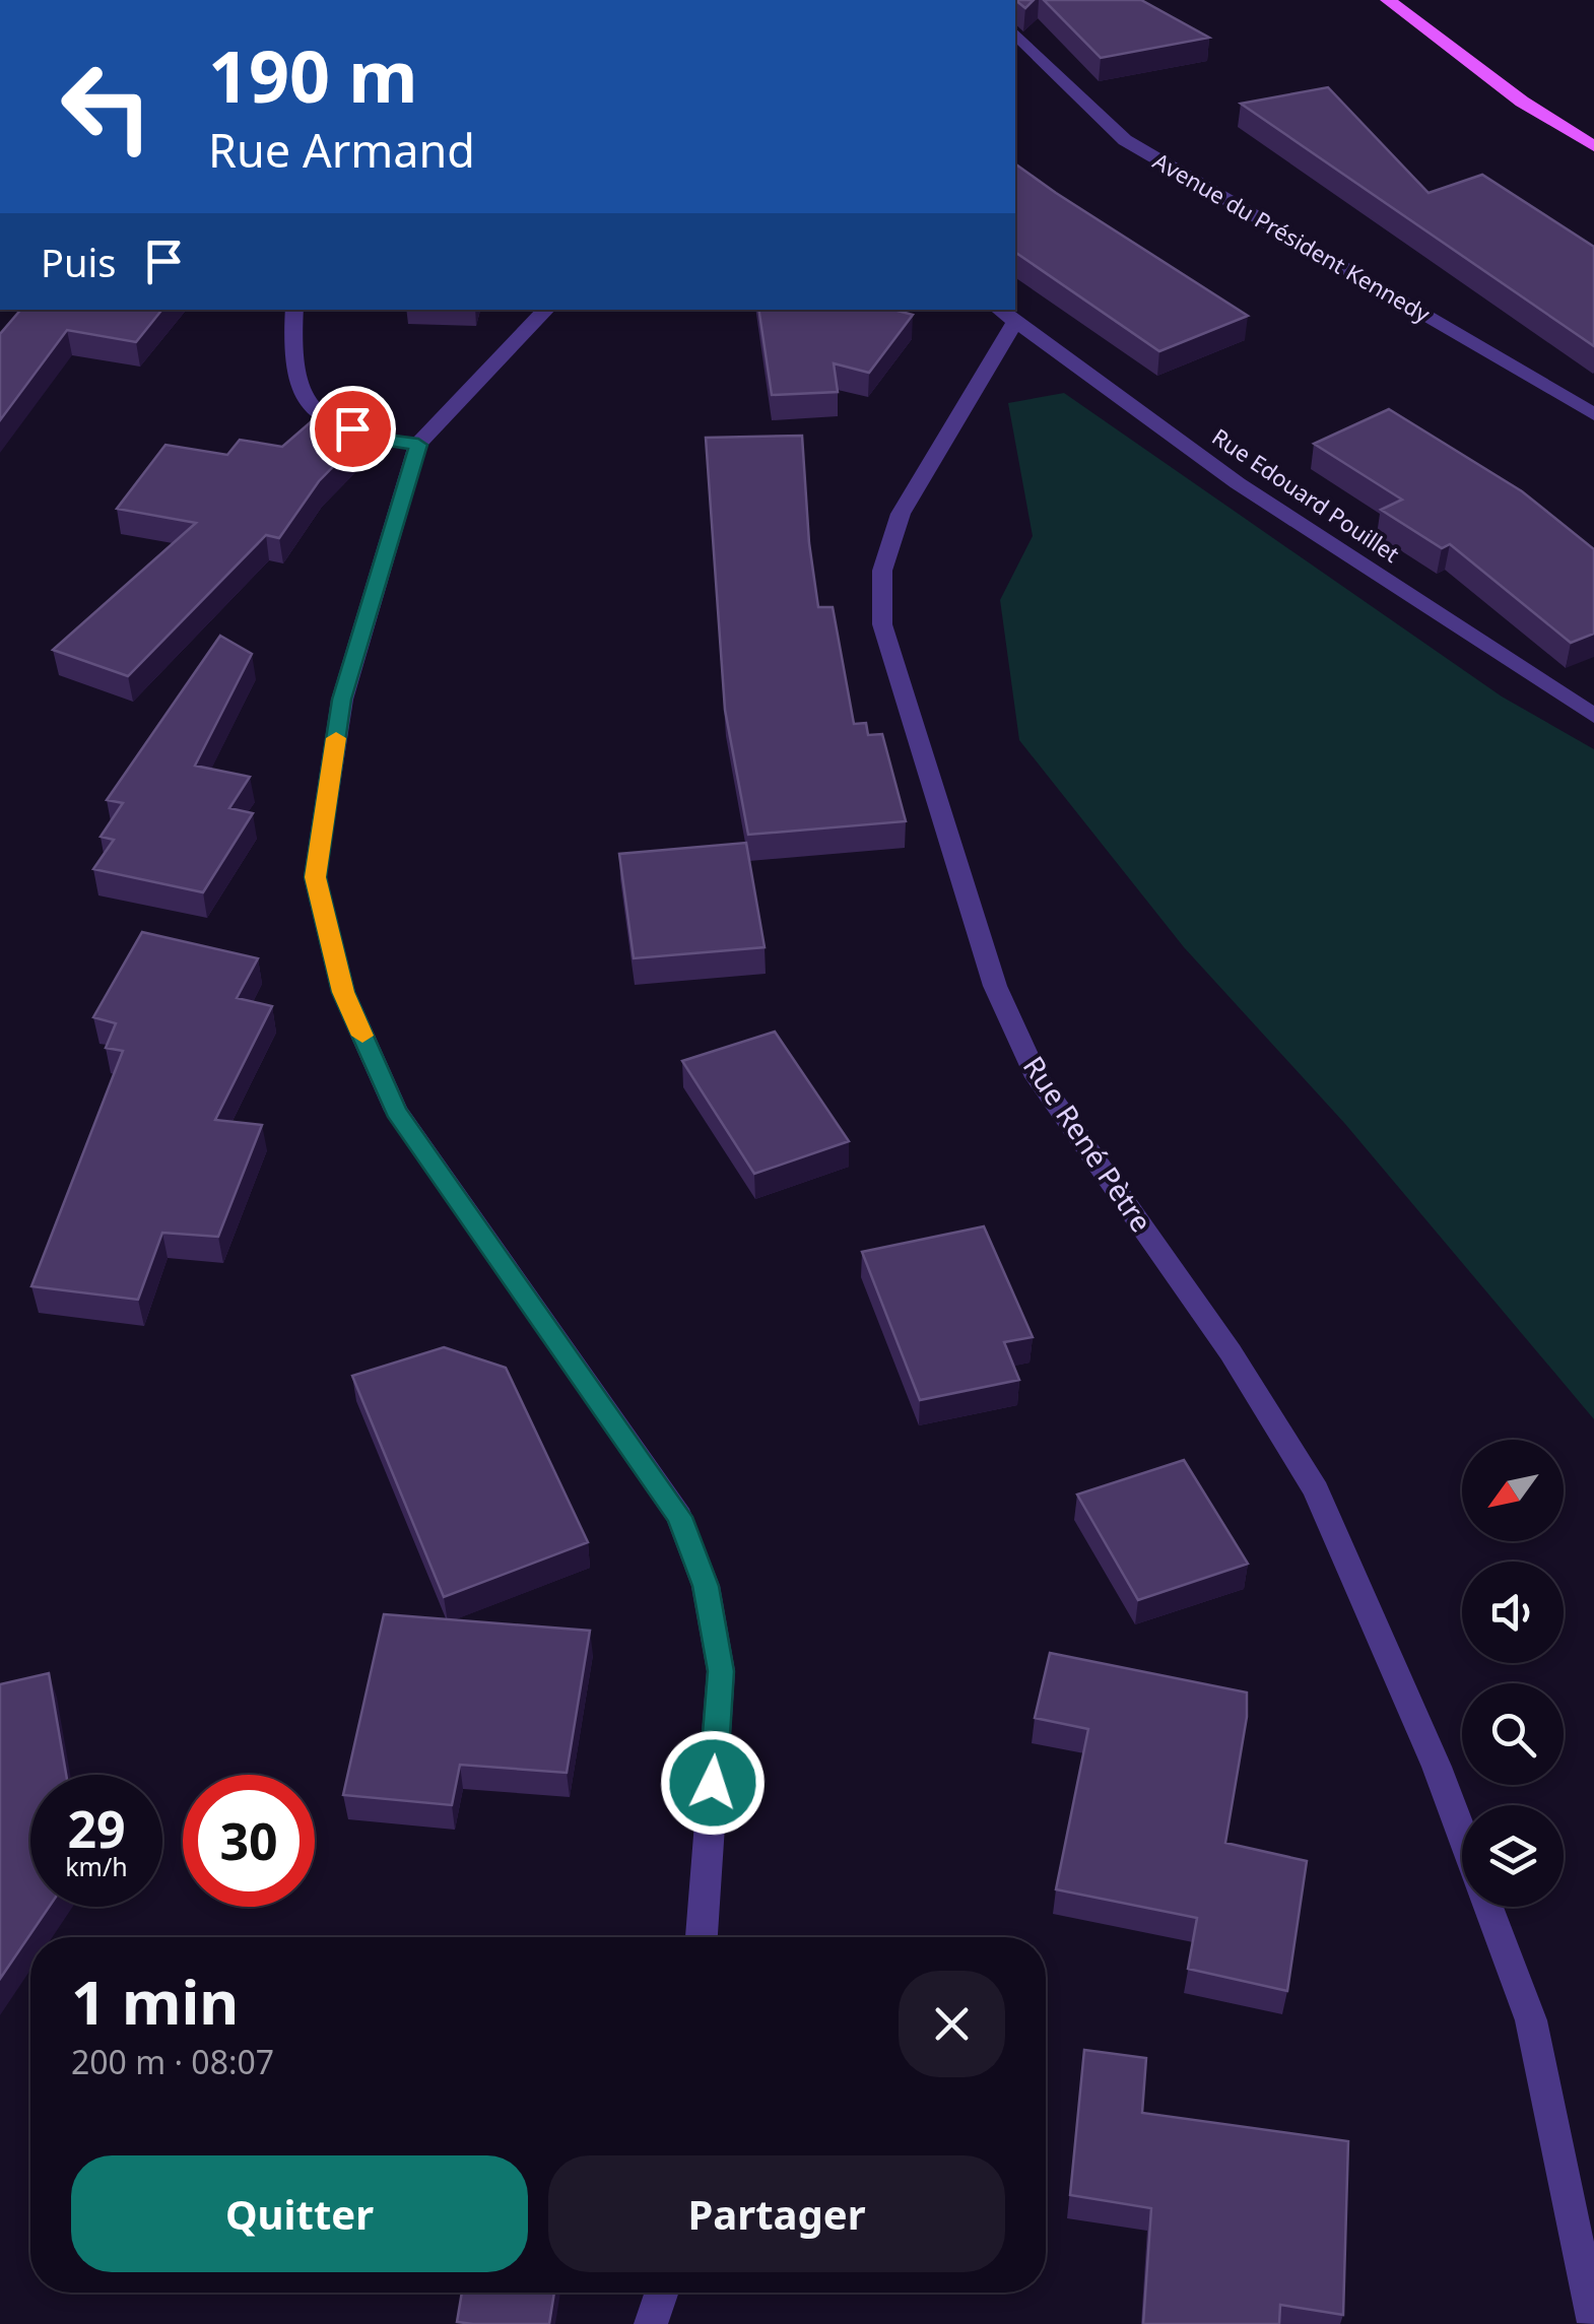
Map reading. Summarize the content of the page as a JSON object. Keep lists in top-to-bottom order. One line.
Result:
{"streets":{"street":["Avenue du Président Kennedy","Rue Edouard Pouillet","Rue René Pètre"]},"crossings":[["Rue Edouard Pouillet","Rue René Pètre"]],"north":"bottom left","page":{"turn":["190 m","Rue Armand"],"then":"Puis","speed":"29 km/h","limit":"30","heading":["1 min","200 m · 08:07"],"buttons":["Quitter","Partager"]}}
